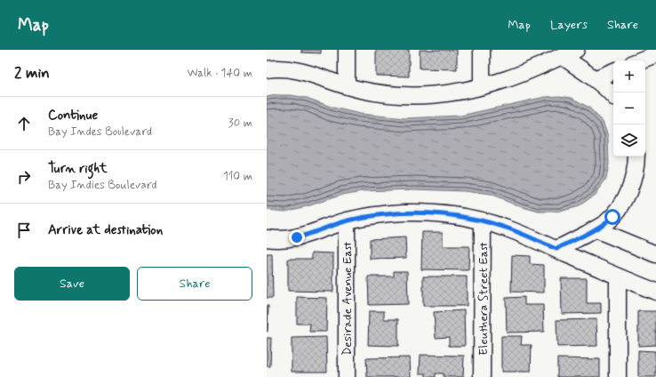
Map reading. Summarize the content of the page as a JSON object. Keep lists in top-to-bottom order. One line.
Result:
{"streets":{"street":["Desirade Avenue East","Eleuthera Street East"]},"page":{"header":"Map","nav":["Map","Layers","Share"],"heading":["2 min","Walk · 140 m"],"map_buttons":["+","−"],"list":[["Continue","Bay Indes Boulevard","30 m"],["Turn right","Bay Indies Boulevard","110 m"],"Arrive at destination"],"buttons":["Save","Share"]}}
